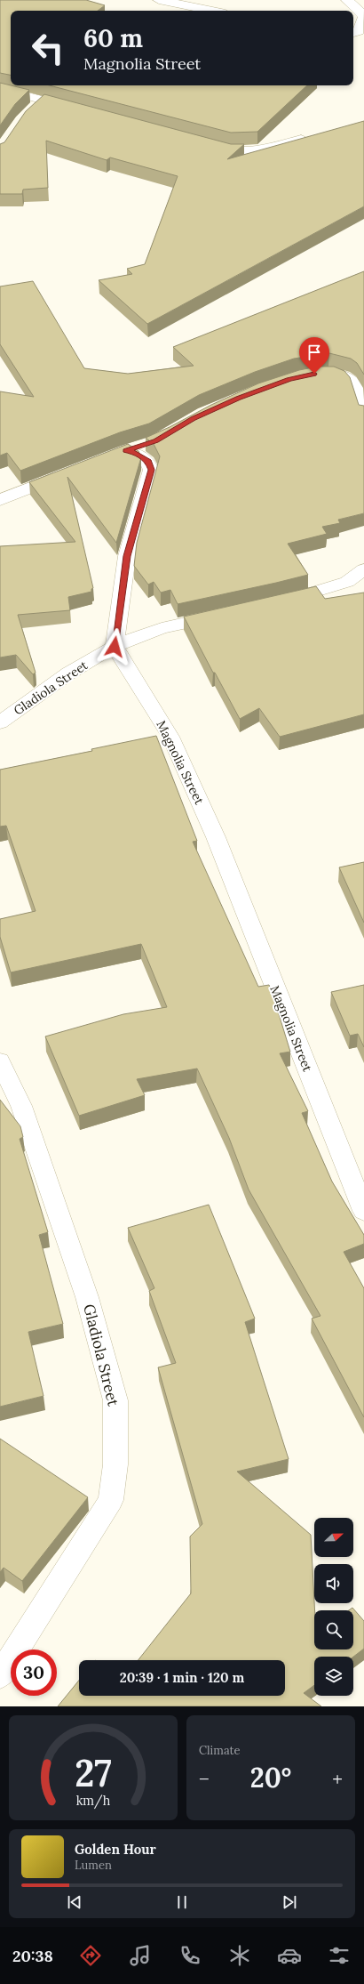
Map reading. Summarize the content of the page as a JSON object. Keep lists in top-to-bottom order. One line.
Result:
{"streets":{"street":["Gladiola Street","Magnolia Street"]},"crossings":[["Gladiola Street","Magnolia Street"]],"north":"right","page":{"turn":["60 m","Magnolia Street"],"limit":"30","trip":"20:39 · 1 min · 120 m","tile":"Climate","heat":["−","20°","+"],"song":["Golden Hour","Lumen"],"tabs":"20:38","gauge":["27","km/h"]}}
